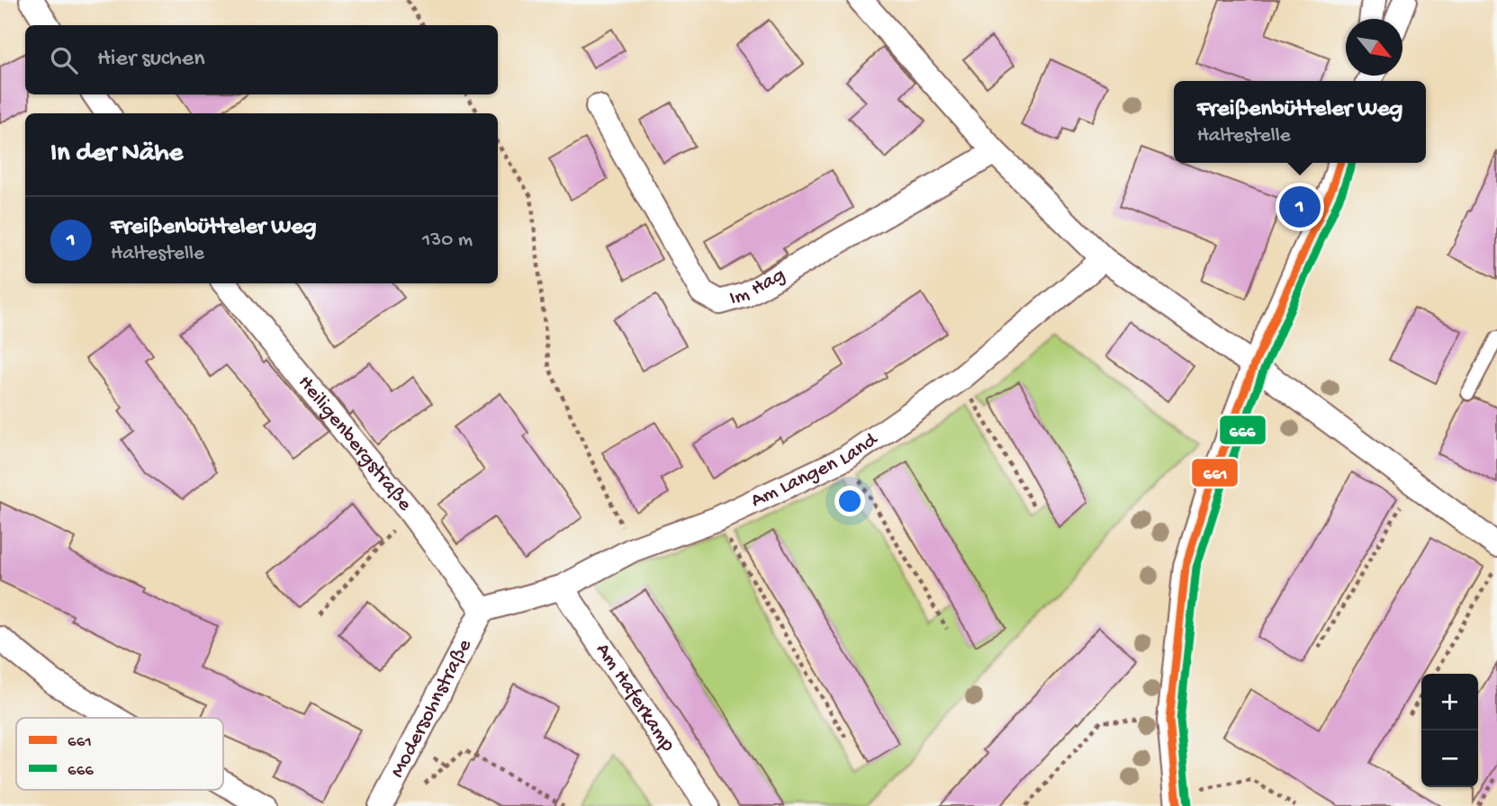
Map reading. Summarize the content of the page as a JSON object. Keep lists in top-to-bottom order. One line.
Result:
{"streets":{"street":["Im Hag","Heiligenbergstraße","Am Langen Land","Am Haferkamp","Modersohnstraße"]},"crossings":[["Heiligenbergstraße","Am Langen Land"],["Heiligenbergstraße","Modersohnstraße"],["Am Langen Land","Am Haferkamp"],["Am Langen Land","Modersohnstraße"]],"lines":["transit line 661","transit line 666"],"legend":["661","666"],"north":"bottom right","page":{"search":"Hier suchen","popup":["Freißenbütteler Weg","Haltestelle"],"heading":"In der Nähe","pins":"1","list":[{"mark":"1","name":"Freißenbütteler Weg","note":"Haltestelle","value":"130 m"}],"map_buttons":["+","−"]}}
